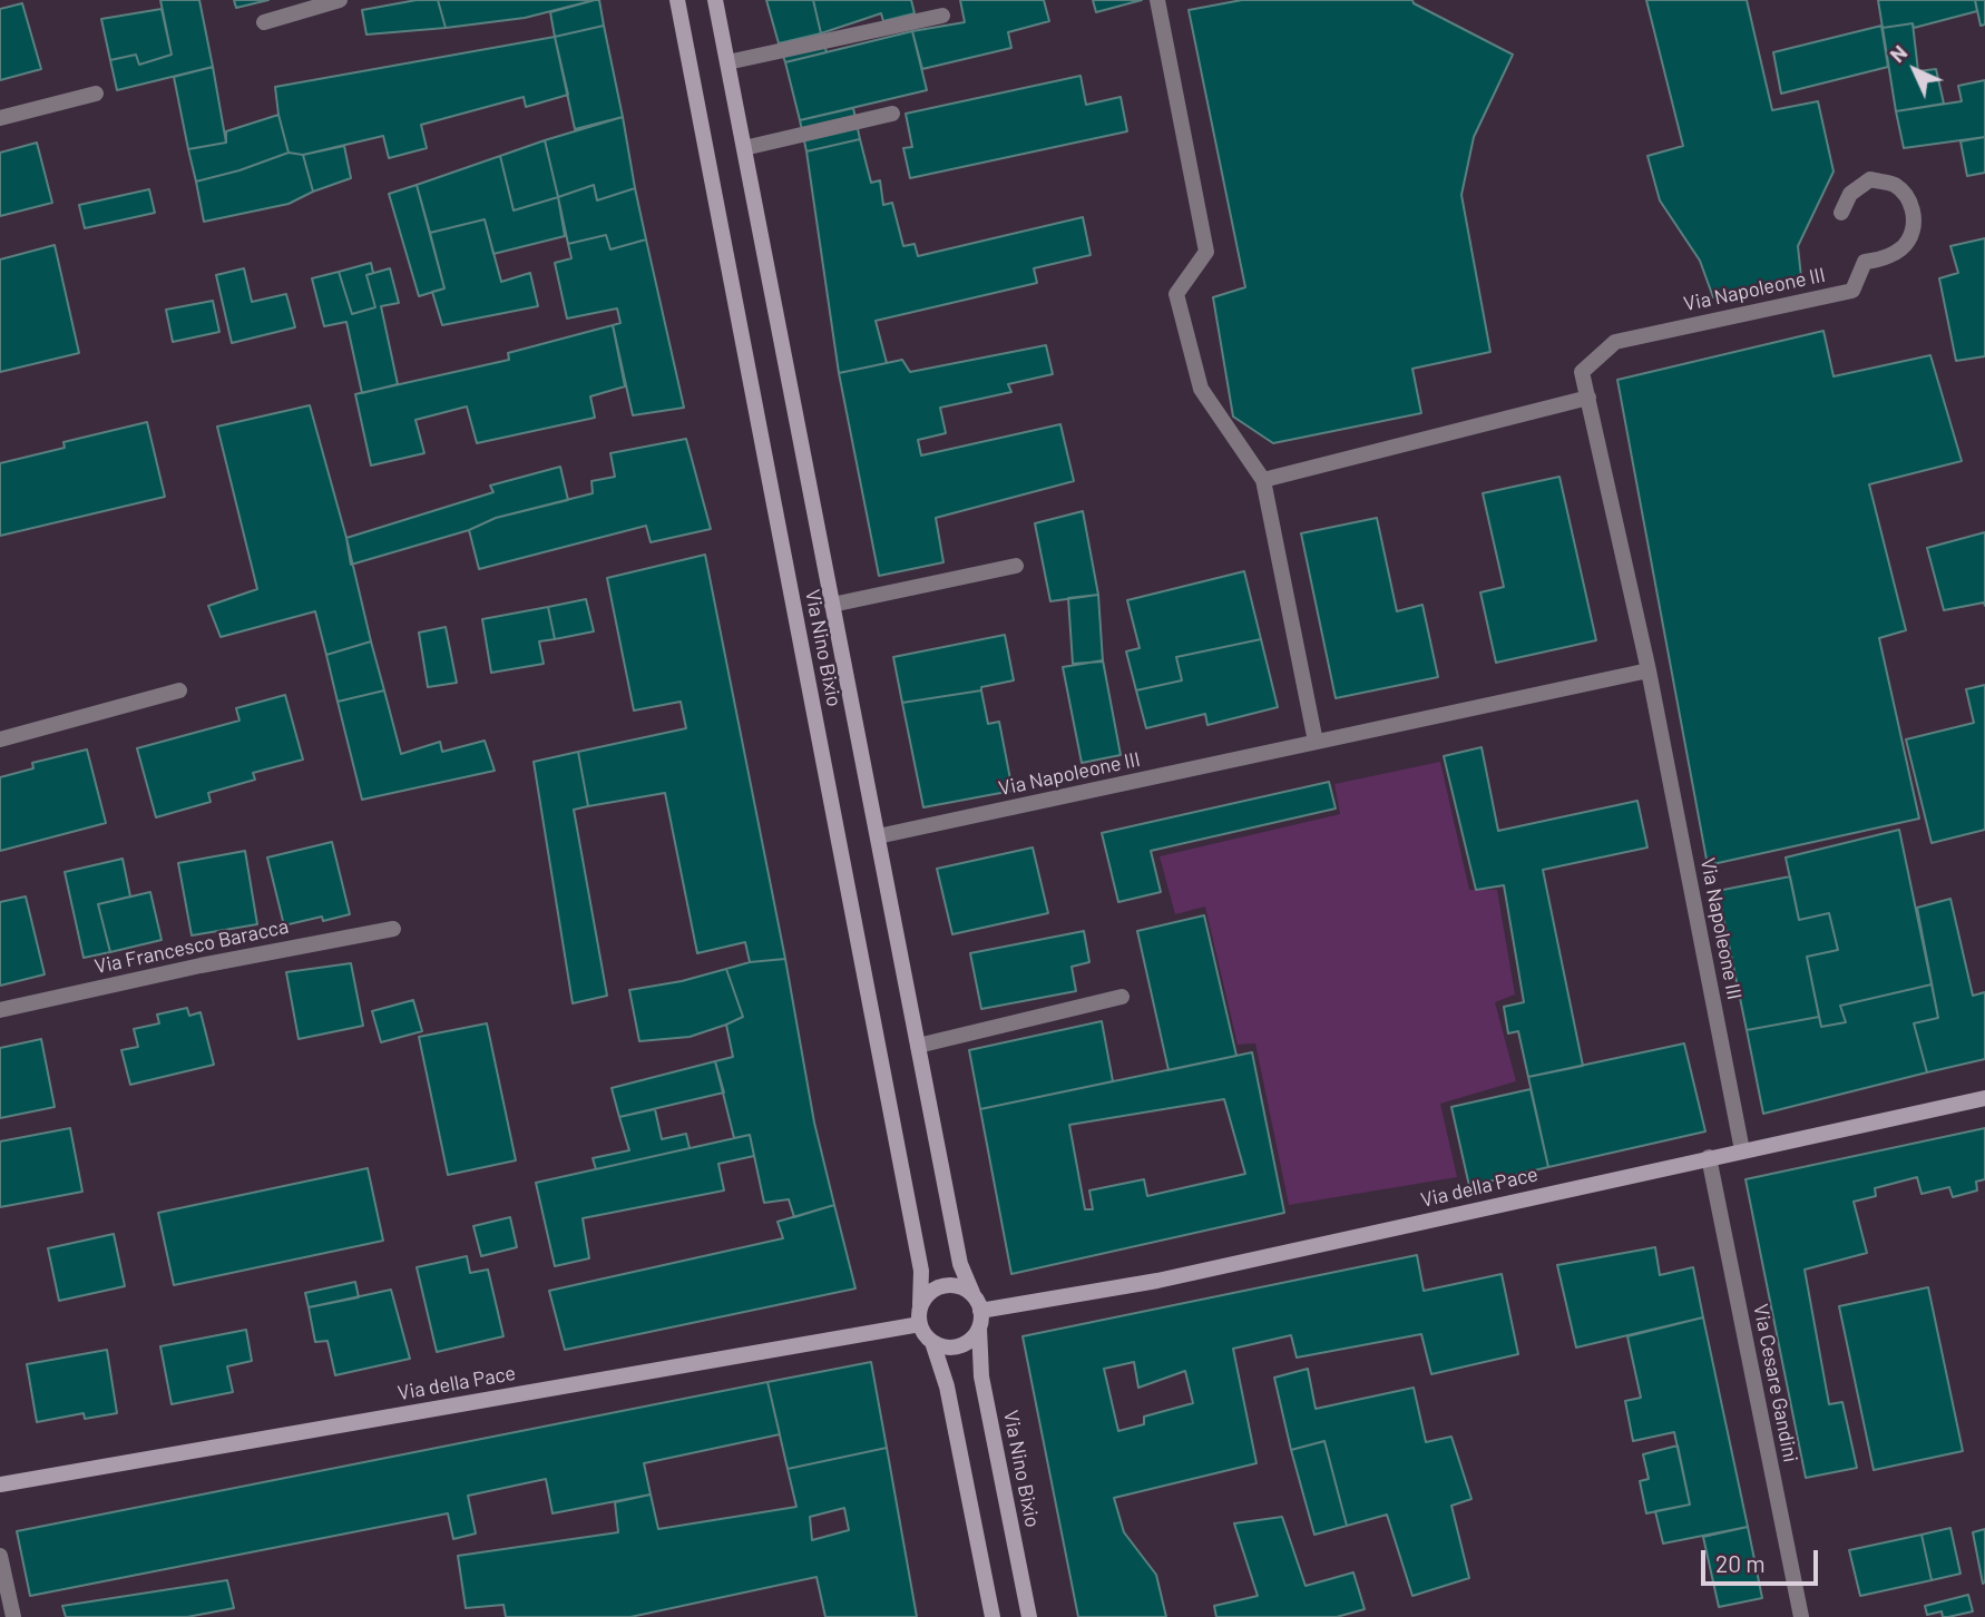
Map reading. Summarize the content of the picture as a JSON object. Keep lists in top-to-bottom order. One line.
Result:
{"streets":{"street":["Via Napoleone III","Via Nino Bixio","Via Francesco Baracca","Via della Pace","Via Cesare Gandini"]},"crossings":[["Via Napoleone III","Via Nino Bixio"],["Via Napoleone III","Via della Pace"],["Via Nino Bixio","Via della Pace"],["Via della Pace","Via Cesare Gandini"]],"scale_bar":"20 m","north":"top left"}
